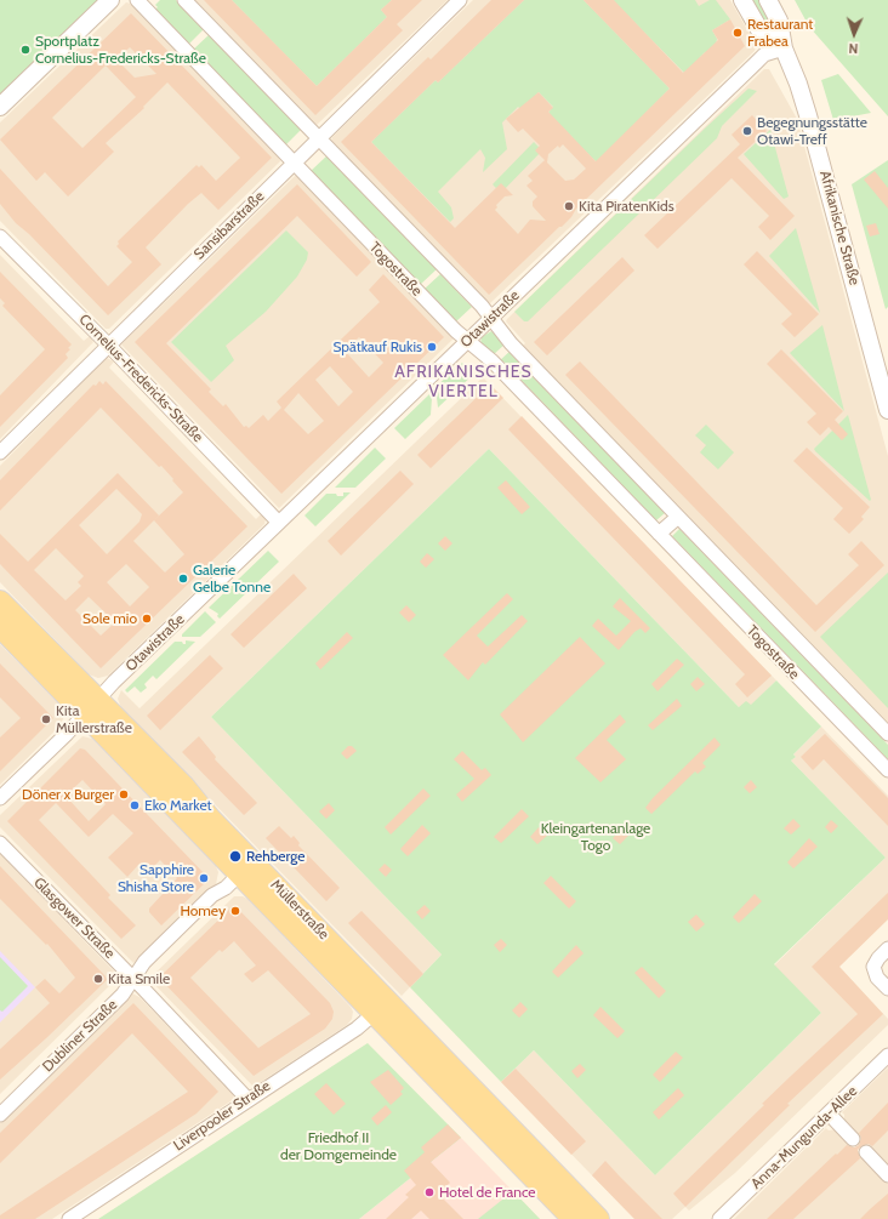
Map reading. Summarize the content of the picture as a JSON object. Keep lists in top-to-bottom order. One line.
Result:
{"streets":{"main road":["Müllerstraße"],"street":["Sansibarstraße","Afrikanische Straße","Togostraße","Otawistraße","Cornelius-Fredericks-Straße","Glasgower Straße","Dubliner Straße","Liverpooler Straße","Anna-Mungunda-Allee"]},"crossings":[["Sansibarstraße","Togostraße"],["Sansibarstraße","Cornelius-Fredericks-Straße"],["Afrikanische Straße","Otawistraße"],["Togostraße","Otawistraße"],["Otawistraße","Cornelius-Fredericks-Straße"],["Otawistraße","Müllerstraße"],["Müllerstraße","Dubliner Straße"],["Müllerstraße","Liverpooler Straße"],["Glasgower Straße","Dubliner Straße"],["Glasgower Straße","Liverpooler Straße"]],"districts":["AFRIKANISCHES VIERTEL"],"parks":["Kleingartenanlage Togo","Friedhof II der Domgemeinde"],"places":["Restaurant Frabea","Sportplatz Cornelius-Fredericks-Straße","Begegnungsstätte Otawi-Treff","Kita PiratenKids","Spätkauf Rukis","Galerie Gelbe Tonne","Sole mio","Kita Müllerstraße","Döner x Burger","Eko Market","Rehberge","Sapphire Shisha Store","Homey","Kita Smile","Hotel de France"],"north":"bottom"}
